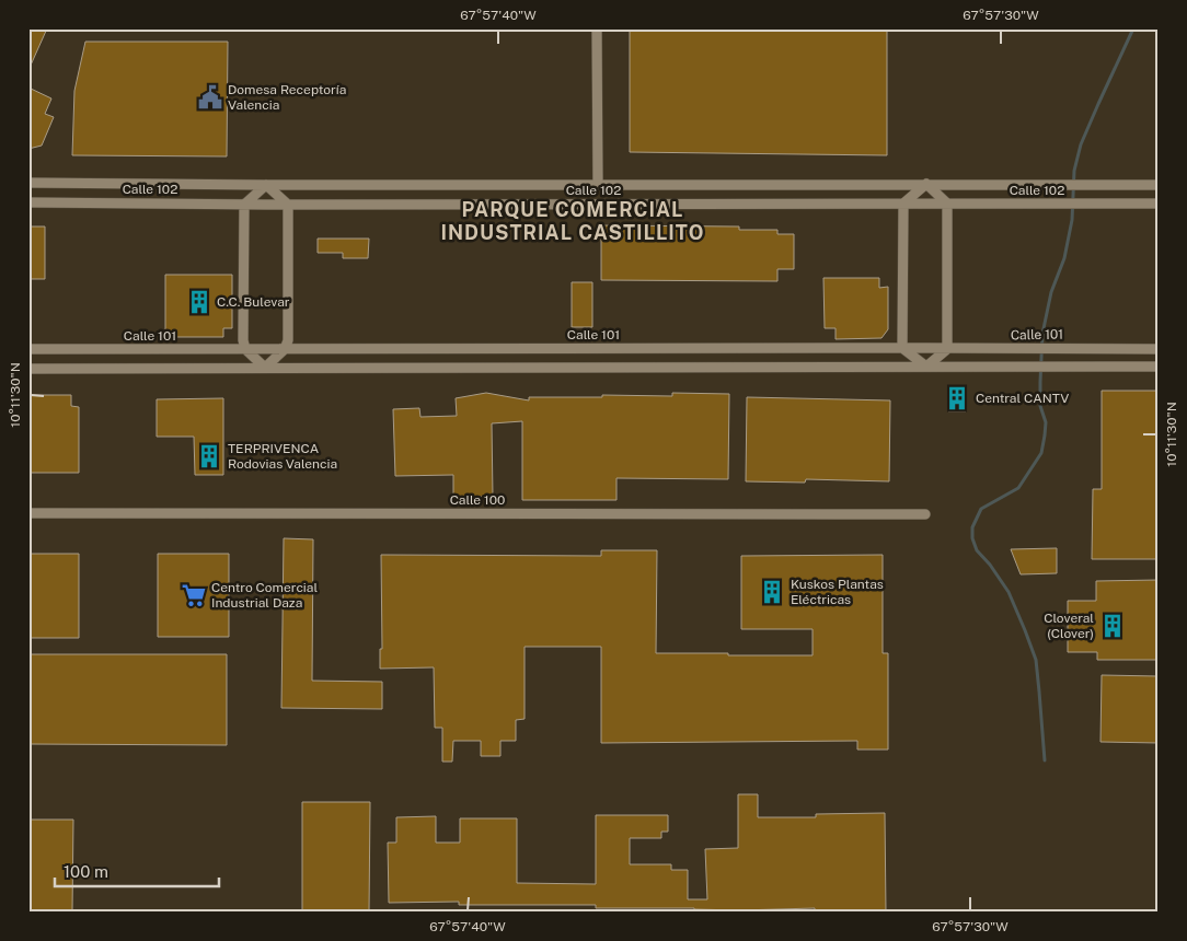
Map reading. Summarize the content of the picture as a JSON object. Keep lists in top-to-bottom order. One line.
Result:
{"streets":{"street":["Calle 102","Calle 101","Calle 100"]},"districts":["PARQUE COMERCIAL INDUSTRIAL CASTILLITO"],"places":{"public building":["Domesa Receptoría Valencia"],"building":["C.C. Bulevar","Central CANTV","TERPRIVENCA Rodovias Valencia","Kuskos Plantas Eléctricas","Cloveral (Clover)"],"supermarket":["Centro Comercial Industrial Daza"]},"scale_bar":"100 m","coordinates":["67°57'40\"W","67°57'30\"W","10°11'30\"N"]}
